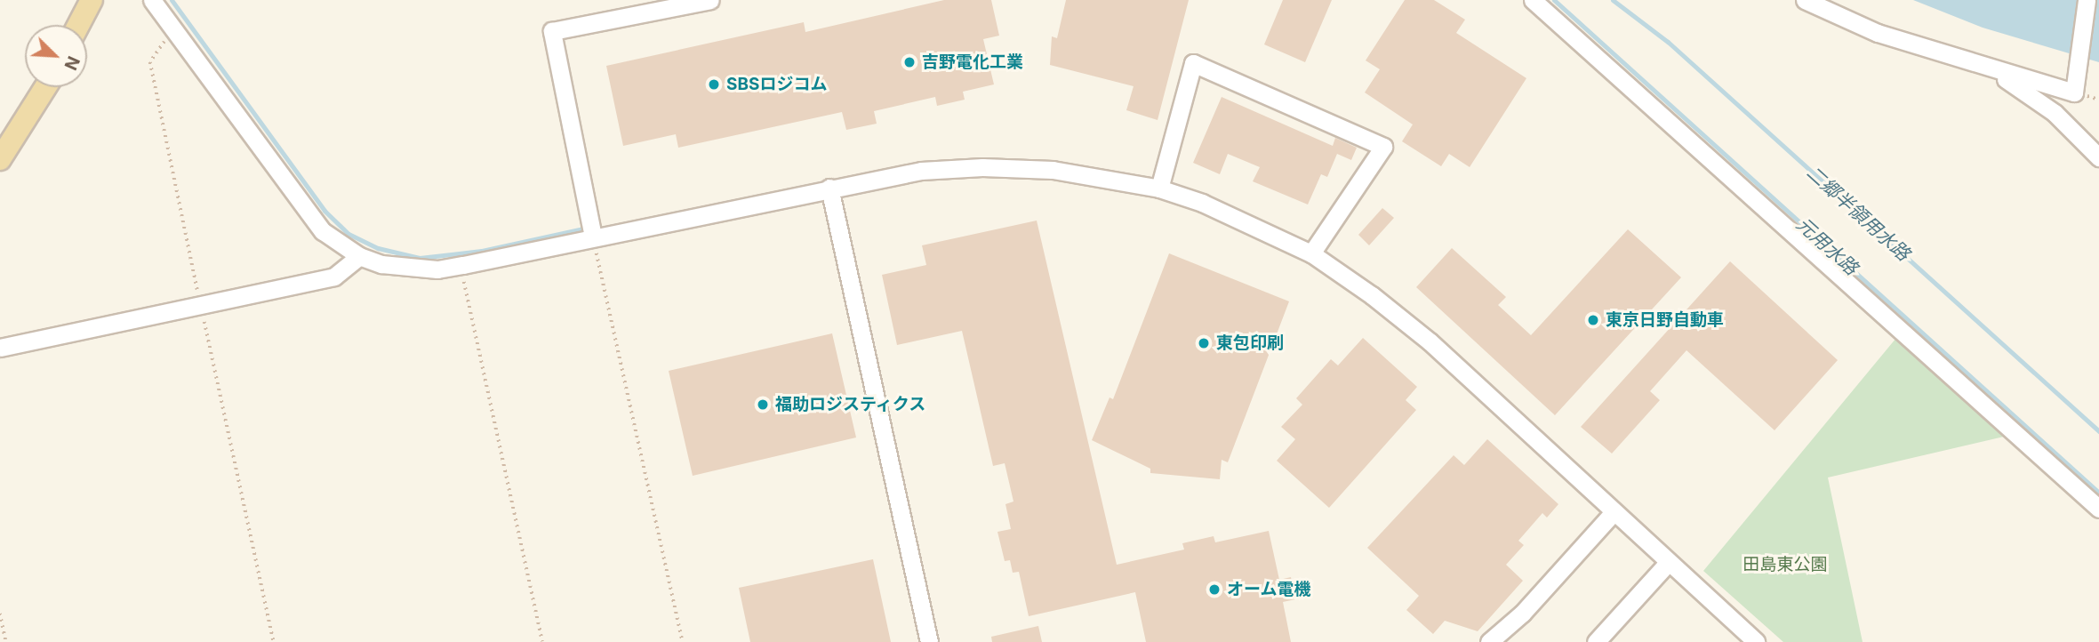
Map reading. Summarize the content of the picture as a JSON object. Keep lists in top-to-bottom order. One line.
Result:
{"water":["二郷半領用水路","元用水路"],"parks":["田島東公園"],"places":["吉野電化工業","SBSロジコム","東京日野自動車","東包印刷","福助ロジスティクス","オーム電機"],"north":"bottom right"}
